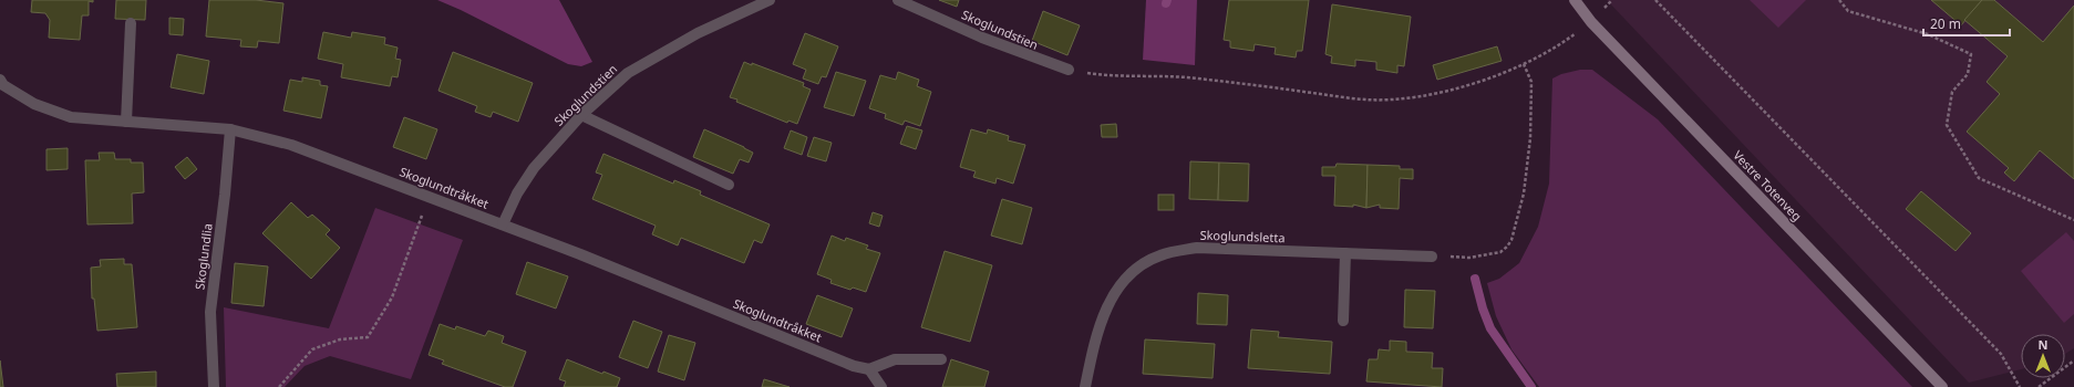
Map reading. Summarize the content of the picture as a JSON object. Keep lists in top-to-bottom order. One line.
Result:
{"streets":{"street":["Skoglundstien","Vestre Totenveg","Skoglundtråkket","Skoglundsletta","Skoglundlia"]},"crossings":[["Skoglundstien","Skoglundtråkket"],["Skoglundtråkket","Skoglundlia"]],"scale_bar":"20 m","north":"top"}
